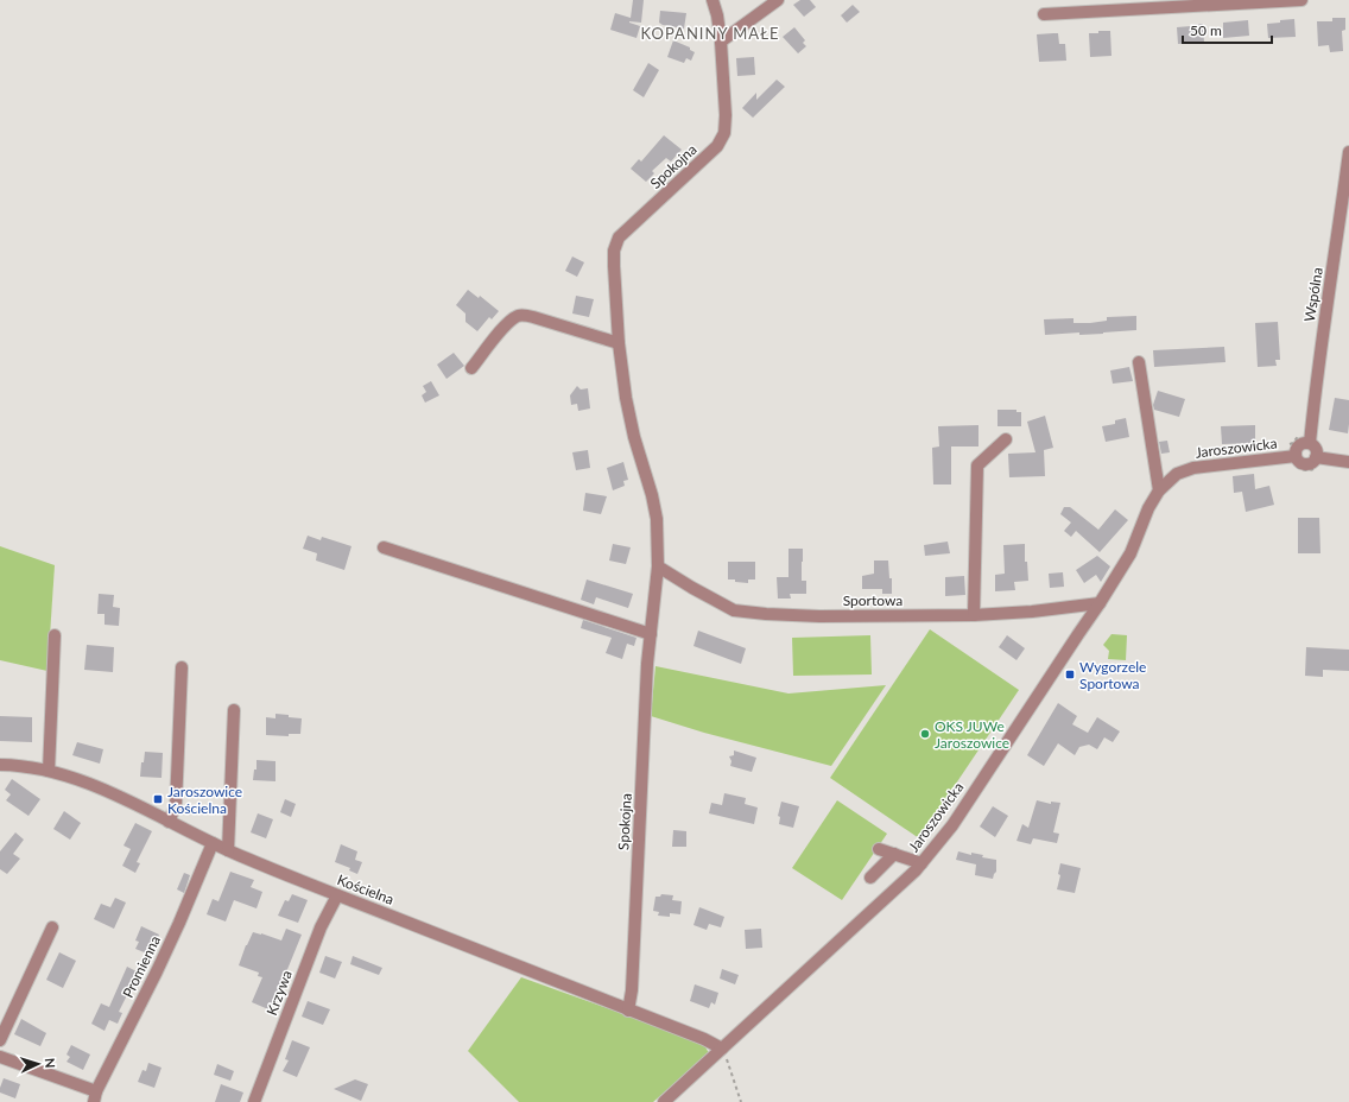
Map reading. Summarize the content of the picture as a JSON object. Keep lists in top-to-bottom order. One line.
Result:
{"streets":{"street":["Spokojna","Wspólna","Jaroszowicka","Sportowa","Kościelna","Promienna","Krzywa"]},"crossings":[["Spokojna","Sportowa"],["Spokojna","Kościelna"],["Wspólna","Jaroszowicka"],["Jaroszowicka","Sportowa"],["Jaroszowicka","Kościelna"],["Kościelna","Promienna"],["Kościelna","Krzywa"]],"districts":["KOPANINY MAŁE"],"places":{"transit":["Wygorzele Sportowa","Jaroszowice Kościelna"],"other":["OKS JUWe Jaroszowice"]},"scale_bar":"50 m","north":"right"}
